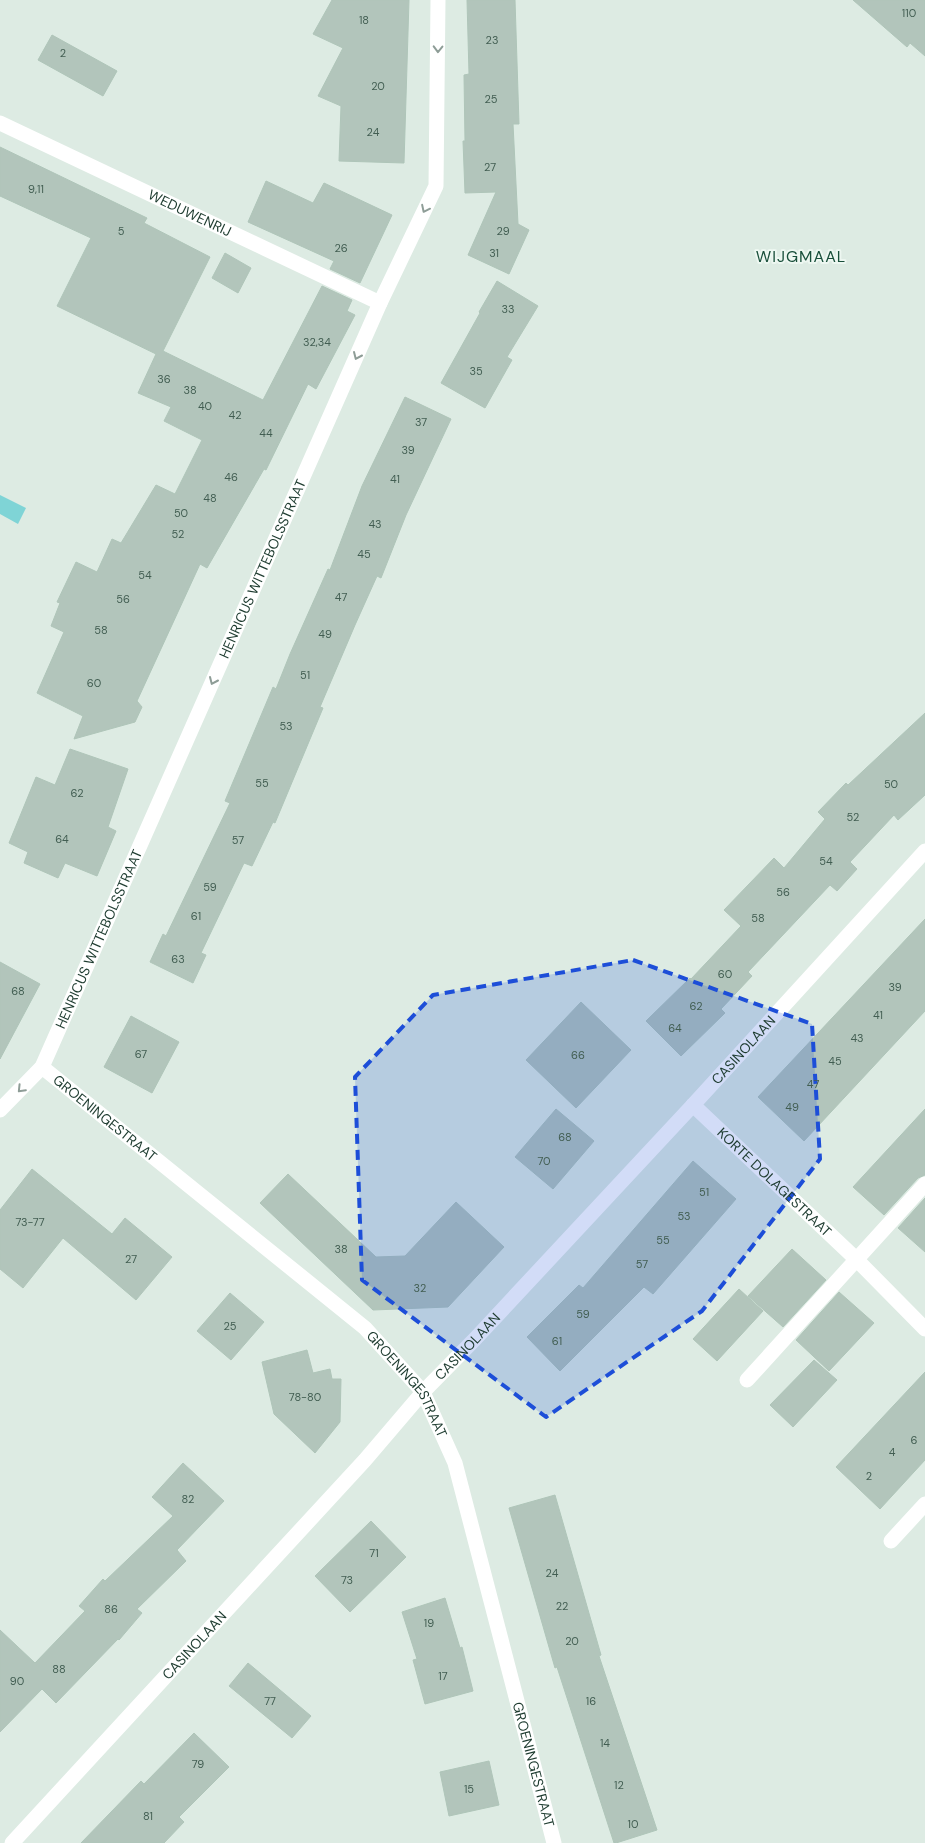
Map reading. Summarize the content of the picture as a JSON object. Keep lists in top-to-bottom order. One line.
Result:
{"streets":{"street":["WEDUWENRIJ","HENRICUS WITTEBOLSSTRAAT","CASINOLAAN","GROENINGESTRAAT","KORTE DOLAGESTRAAT"]},"crossings":[["WEDUWENRIJ","HENRICUS WITTEBOLSSTRAAT"],["HENRICUS WITTEBOLSSTRAAT","GROENINGESTRAAT"],["CASINOLAAN","GROENINGESTRAAT"],["CASINOLAAN","KORTE DOLAGESTRAAT"]],"one_way":["HENRICUS WITTEBOLSSTRAAT"],"districts":["WIJGMAAL"],"house_numbers":["110","18","23","2","20","25","24","27","9,11","5","29","26","31","33","32,34","35","36","38","40","42","37","44","39","46","41","48","50","43","52","45","54","47","56","58","49","51","60","53","55","50","62","52","64","57","54","59","56","61","58","63","60","39","68","62","41","64","43","67","66","45","47","49","68","70","51","53","73-77","55","38","27","57","32","59","25","61","78-80","6","4","2","82","71","24","73","22","86","19","20","88","17","90","77","16","14","79","12","15","81","10"]}
